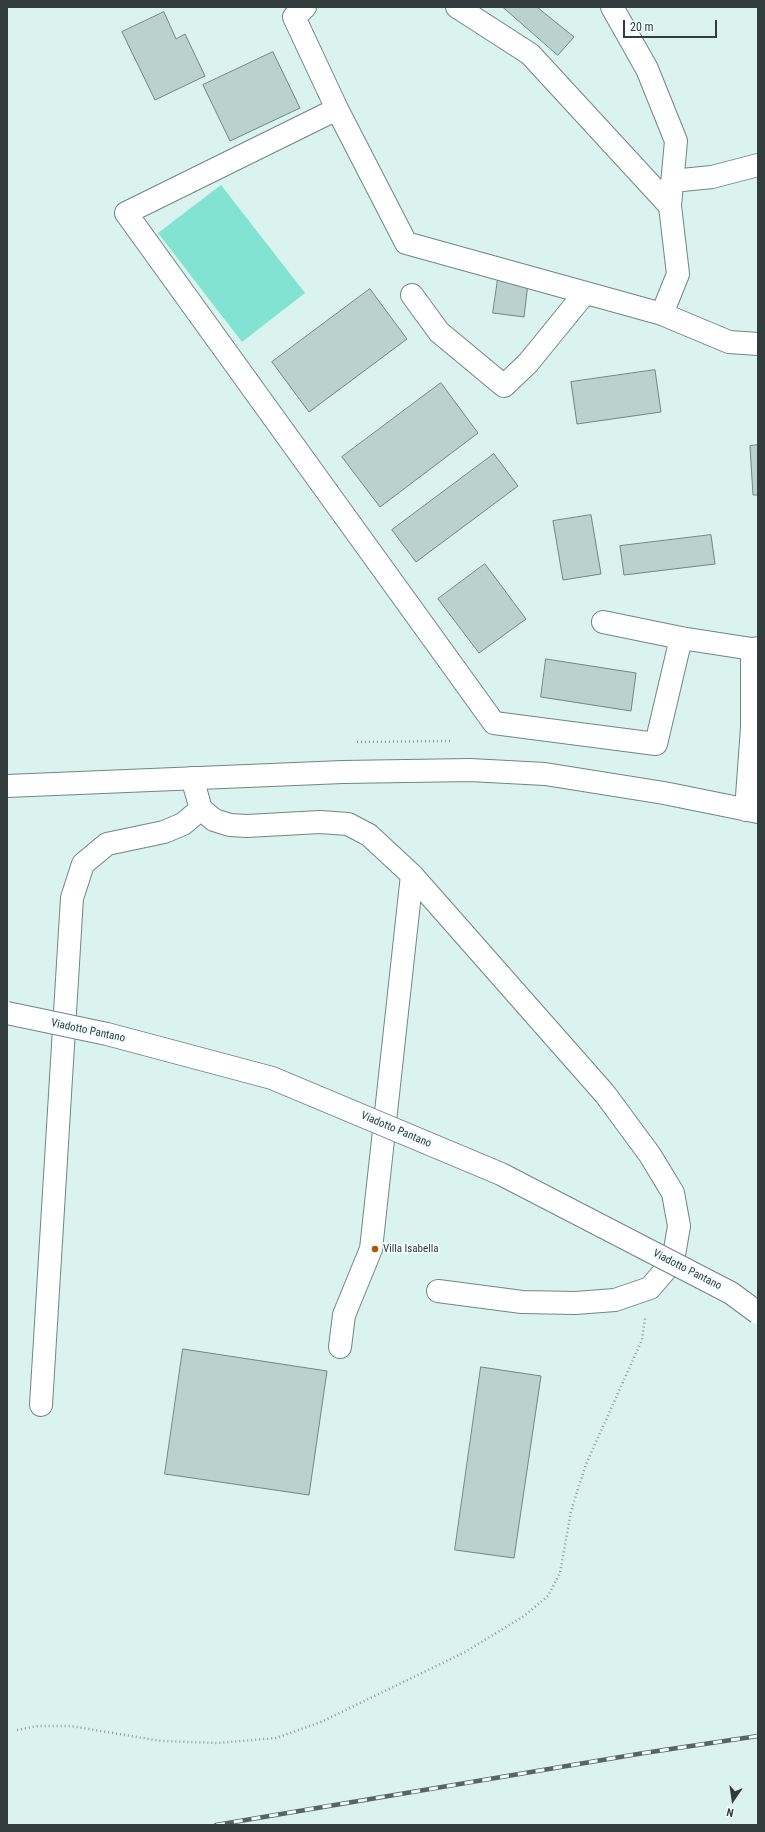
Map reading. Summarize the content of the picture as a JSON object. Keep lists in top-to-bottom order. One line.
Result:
{"streets":{"main road":["Viadotto Pantano"]},"places":["Villa Isabella"],"scale_bar":"20 m","north":"bottom"}
